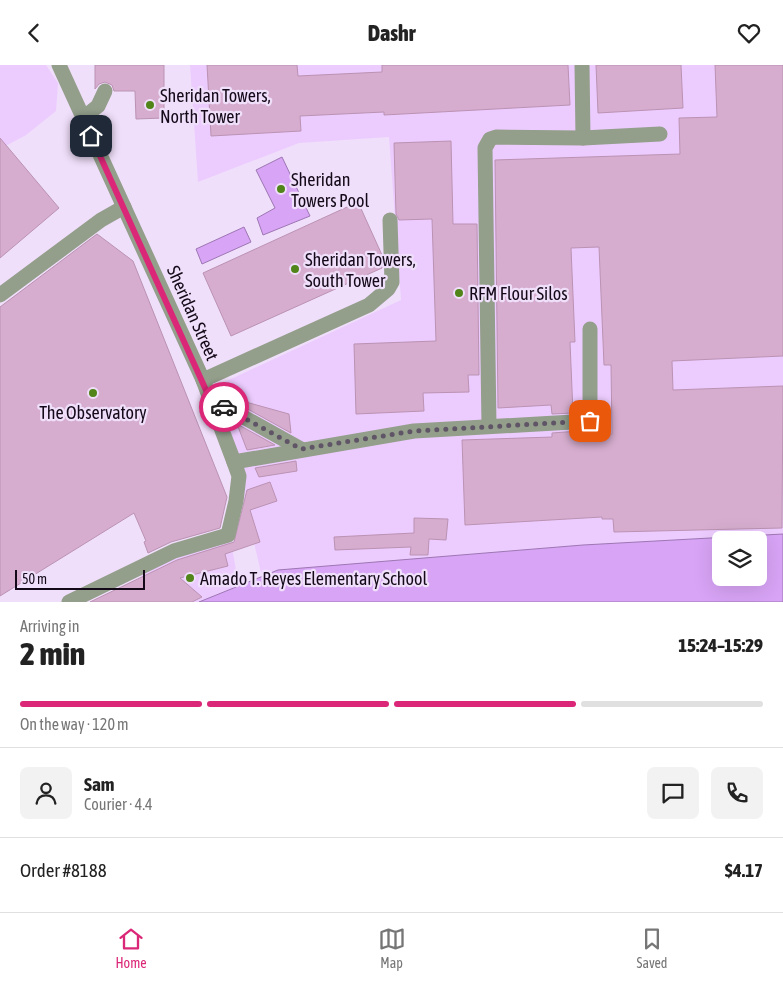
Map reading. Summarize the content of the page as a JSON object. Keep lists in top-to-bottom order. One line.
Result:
{"streets":{"street":["Sheridan Street"]},"places":["Sheridan Towers, North Tower","Sheridan Towers Pool","Sheridan Towers, South Tower","RFM Flour Silos","The Observatory","Amado T. Reyes Elementary School"],"scale_bar":"50 m","page":{"header":"Dashr","scale":"50 m","heading":["2 min","Arriving in","15:24–15:29"],"panel":["Sam","Courier · 4.4","Order #8188","$4.17"],"bar":"On the way · 120 m","tabs":["Home","Map","Saved"]}}
